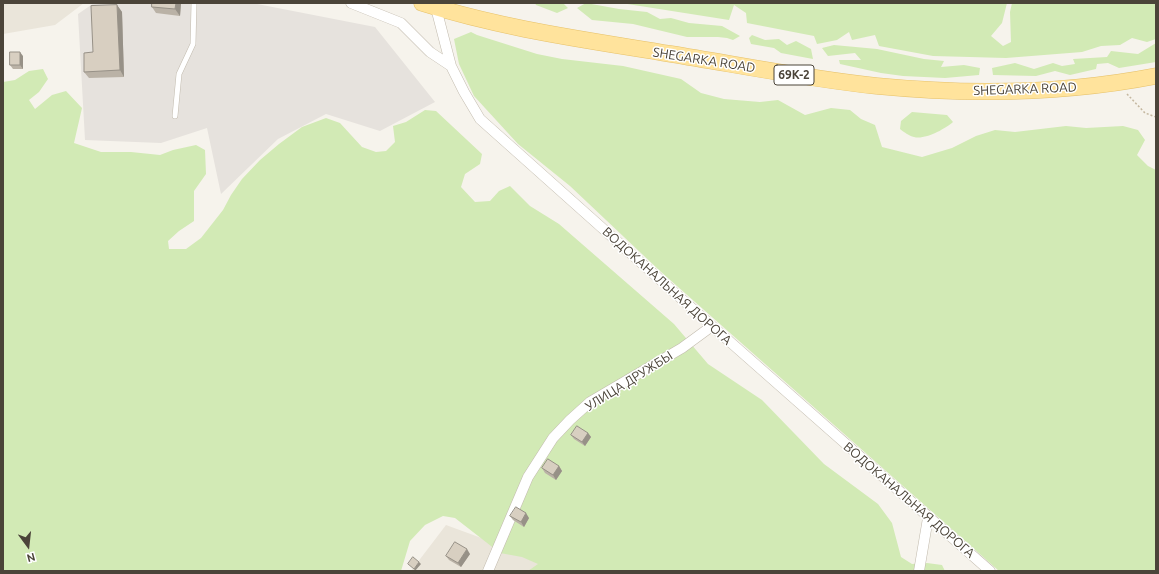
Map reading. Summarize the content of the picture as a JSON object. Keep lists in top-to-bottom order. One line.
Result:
{"streets":{"main road":["SHEGARKA ROAD","69К-2"],"street":["ВОДОКАНАЛЬНАЯ ДОРОГА","УЛИЦА ДРУЖБЫ"]},"crossings":[["ВОДОКАНАЛЬНАЯ ДОРОГА","УЛИЦА ДРУЖБЫ"]],"north":"bottom"}
